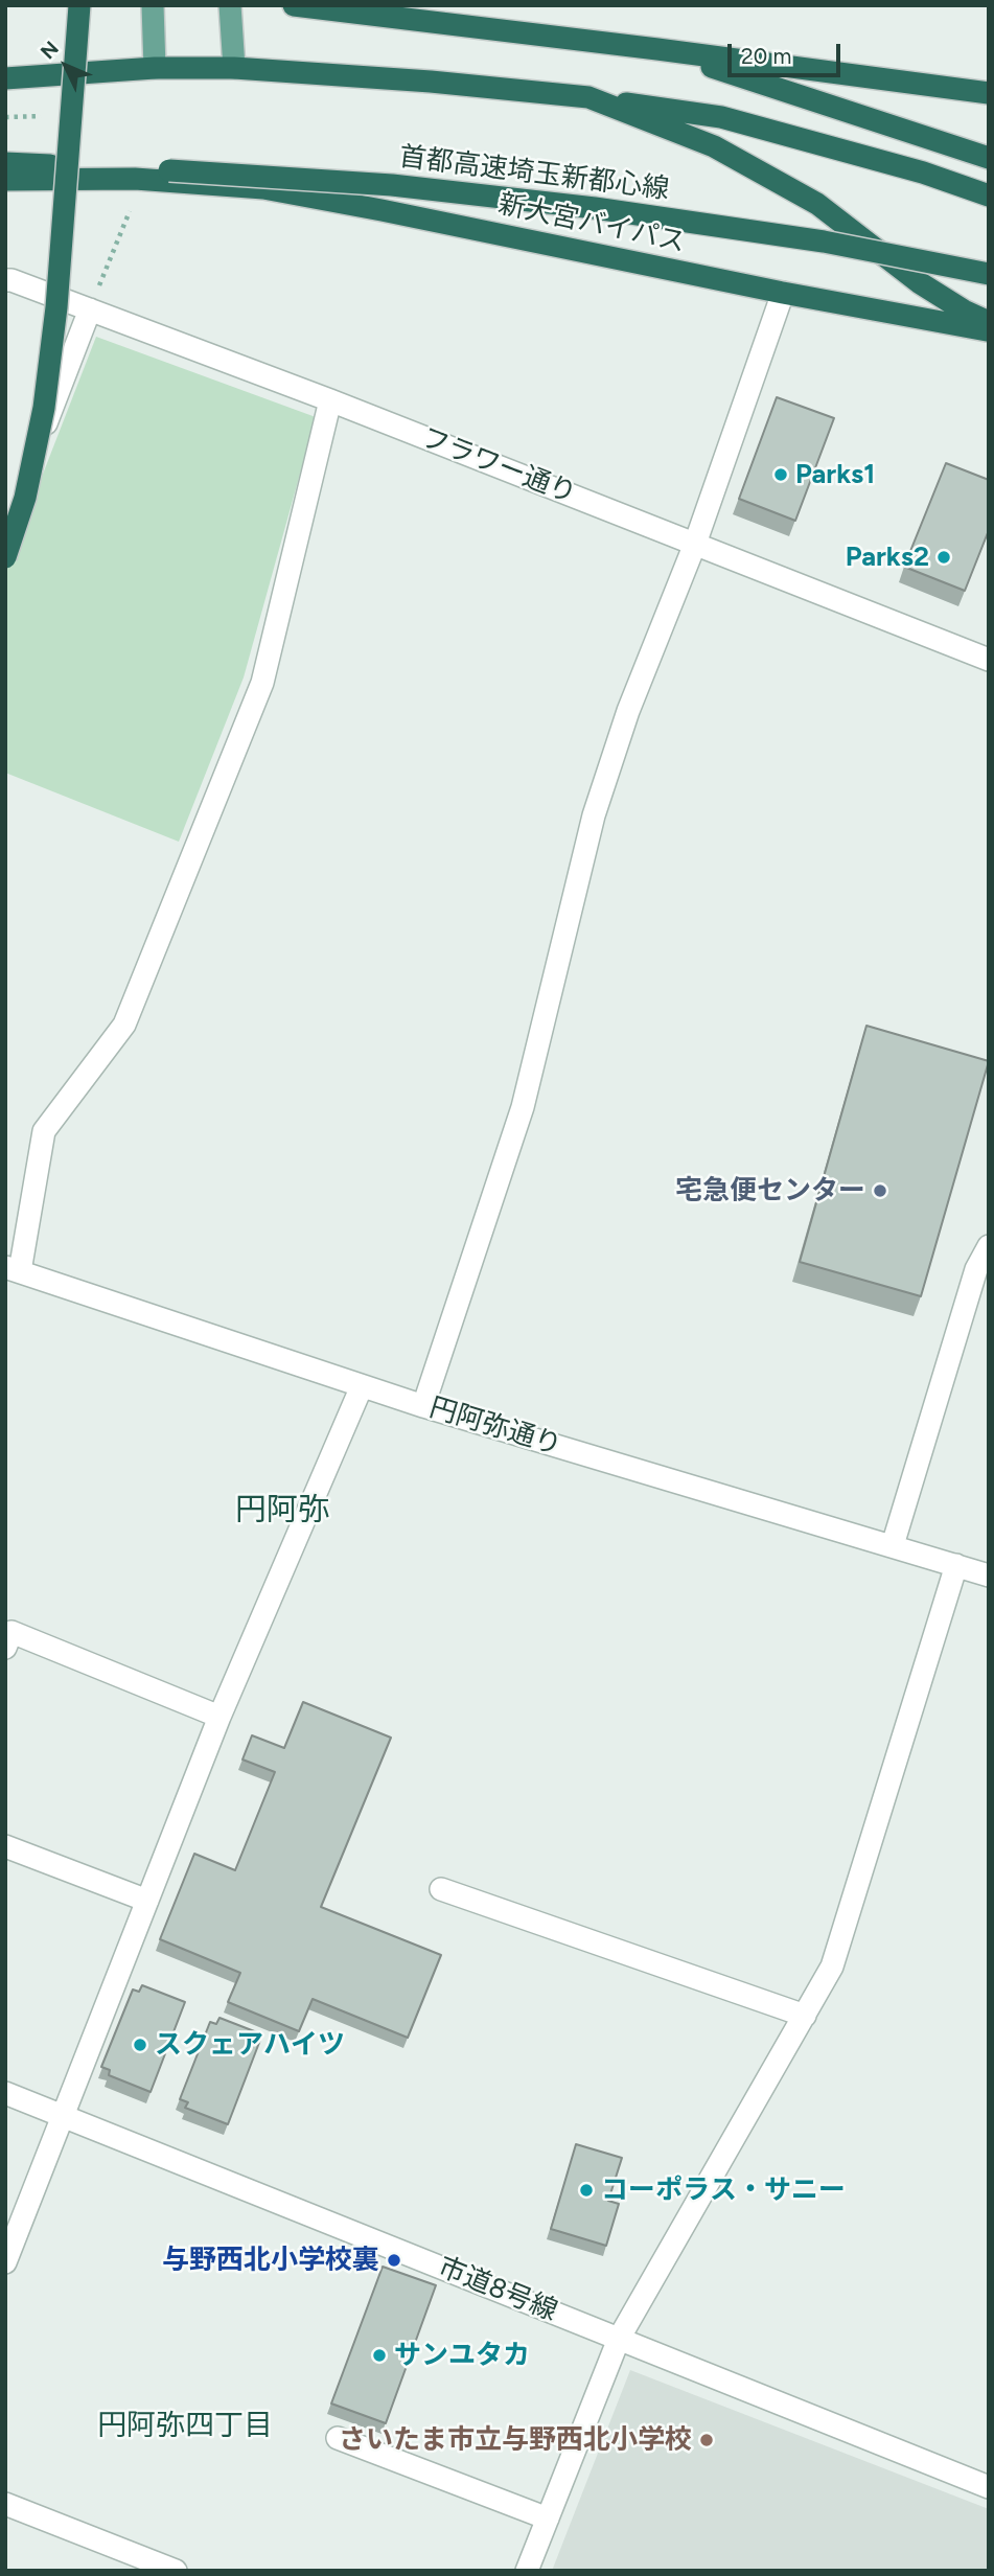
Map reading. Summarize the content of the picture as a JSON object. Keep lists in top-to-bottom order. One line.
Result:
{"streets":{"highway":["首都高速埼玉新都心線","新大宮バイパス"],"street":["フラワー通り","円阿弥通り","市道8号線"]},"districts":["円阿弥","円阿弥四丁目"],"places":["Parks1","Parks2","宅急便センター","スクェアハイツ","コーポラス・サニー","与野西北小学校裏","サンユタカ","さいたま市立与野西北小学校"],"scale_bar":"20 m","north":"top left"}
